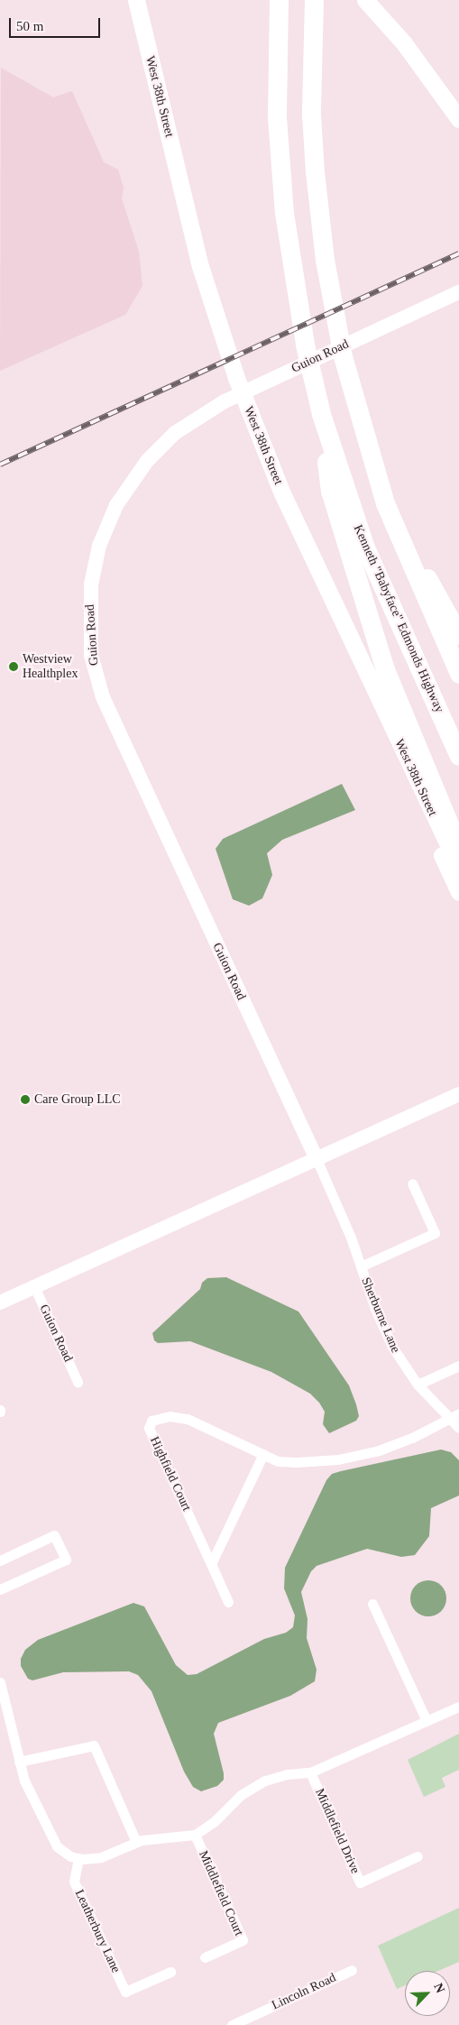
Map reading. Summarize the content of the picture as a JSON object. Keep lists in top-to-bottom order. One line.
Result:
{"streets":{"highway":["Kenneth \"Babyface\" Edmonds Highway"],"main road":["West 38th Street"],"street":["Guion Road","Sherburne Lane","Highfield Court","Middlefield Drive","Middlefield Court","Leatherbury Lane","Lincoln Road"]},"crossings":[["Guion Road","Sherburne Lane"],["Sherburne Lane","Highfield Court"]],"places":["Westview Healthplex","Care Group LLC"],"scale_bar":"50 m","north":"top right"}
